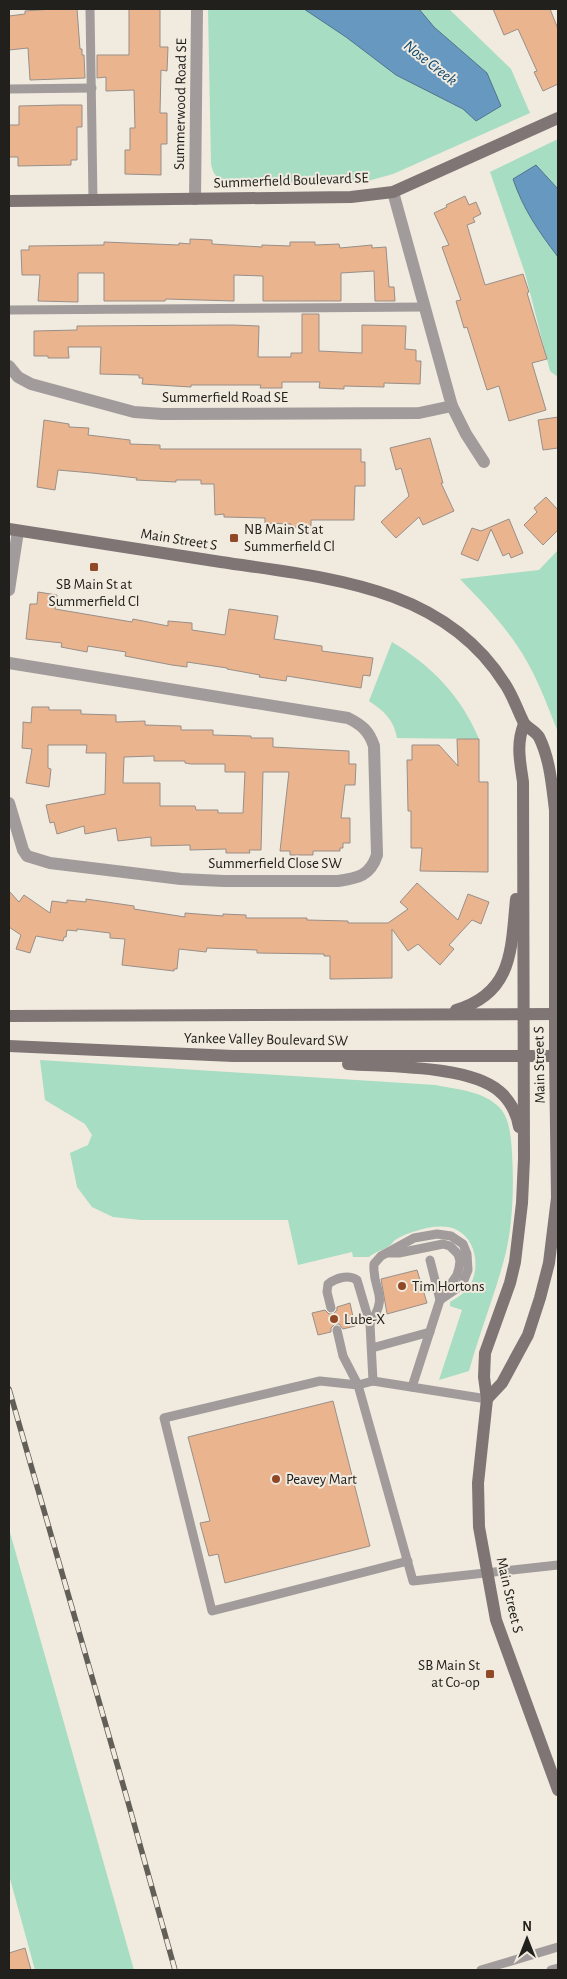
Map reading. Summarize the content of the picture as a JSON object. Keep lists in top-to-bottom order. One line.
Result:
{"streets":{"main road":["Summerfield Boulevard SE","Main Street S","Yankee Valley Boulevard SW"],"street":["Summerwood Road SE","Summerfield Road SE","Summerfield Close SW"]},"crossings":[["Summerwood Road SE","Summerfield Boulevard SE"],["Main Street S","Yankee Valley Boulevard SW"]],"water":["Nose Creek"],"places":{"transit":["NB Main St at Summerfield Cl","SB Main St at Summerfield Cl","SB Main St at Co-op"],"other":["Tim Hortons","Lube-X","Peavey Mart"]},"north":"top"}
